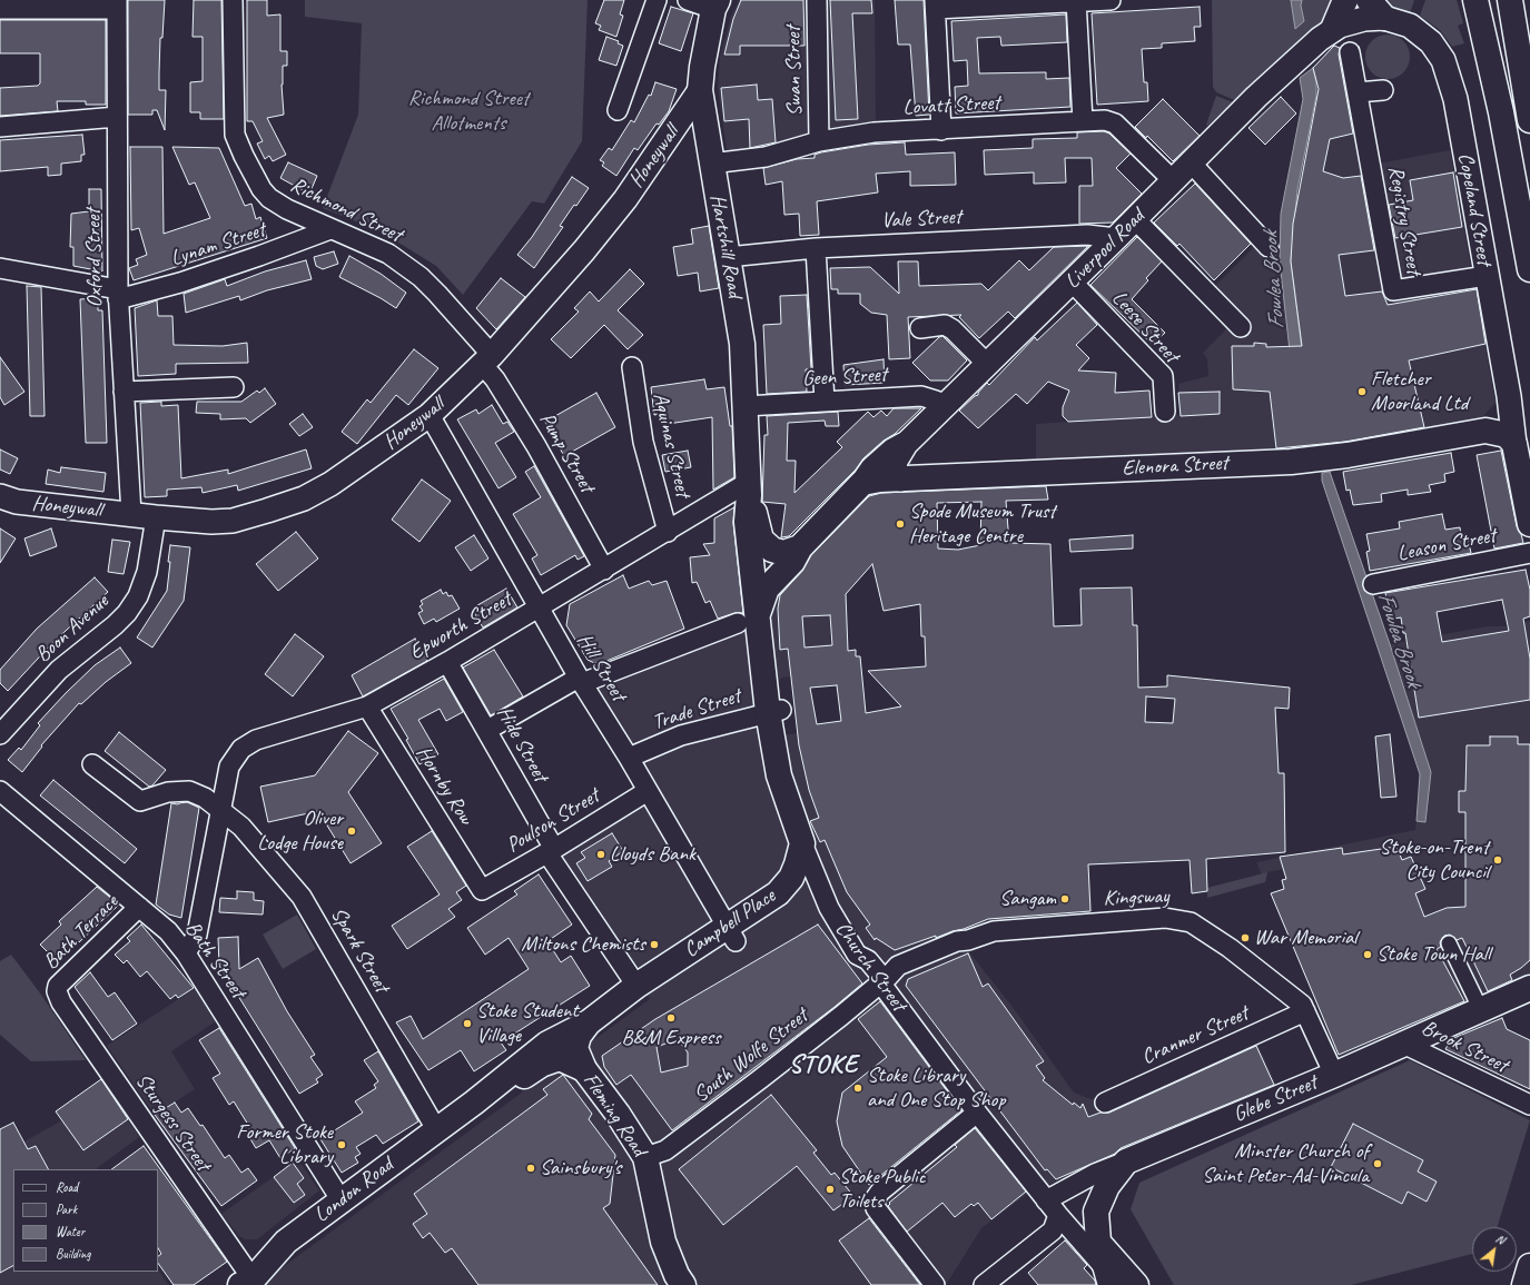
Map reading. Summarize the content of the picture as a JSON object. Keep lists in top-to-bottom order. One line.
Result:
{"streets":{"main road":["Copeland Street","Hartshill Road","Liverpool Road","Elenora Street","Campbell Place","Church Street","Glebe Street","Fleming Road","London Road"],"street":["Swan Street","Lovatt Street","Honeywall","Richmond Street","Vale Street","Registry Street","Lynam Street","Oxford Street","Leese Street","Geen Street","Aquinas Street","Pump Street","Leason Street","Epworth Street","Boon Avenue","Hill Street","Trade Street","Hide Street","Hornby Row","Poulson Street","Kingsway","Bath Terrace","Spark Street","Bath Street","Cranmer Street","Brook Street","South Wolfe Street","Sturgess Street"]},"crossings":[["Swan Street","Lovatt Street"],["Lovatt Street","Hartshill Road"],["Lovatt Street","Liverpool Road"],["Honeywall","Richmond Street"],["Honeywall","Hartshill Road"],["Honeywall","Oxford Street"],["Honeywall","Pump Street"],["Honeywall","Boon Avenue"],["Honeywall","Hill Street"],["Copeland Street","Registry Street"],["Copeland Street","Liverpool Road"],["Copeland Street","Elenora Street"],["Richmond Street","Lynam Street"],["Richmond Street","Pump Street"],["Vale Street","Hartshill Road"],["Vale Street","Liverpool Road"],["Lynam Street","Oxford Street"],["Hartshill Road","Liverpool Road"],["Hartshill Road","Geen Street"],["Hartshill Road","Epworth Street"],["Hartshill Road","Church Street"],["Liverpool Road","Leese Street"],["Liverpool Road","Geen Street"],["Liverpool Road","Elenora Street"],["Liverpool Road","Church Street"],["Aquinas Street","Epworth Street"],["Pump Street","Epworth Street"],["Epworth Street","Hill Street"],["Epworth Street","Hide Street"],["Epworth Street","Hornby Row"],["Epworth Street","Spark Street"],["Epworth Street","Bath Street"],["Hill Street","Trade Street"],["Hill Street","Poulson Street"],["Hill Street","Campbell Place"],["Trade Street","Church Street"],["Hide Street","Poulson Street"],["Hide Street","Campbell Place"],["Hide Street","London Road"],["Hornby Row","Poulson Street"],["Kingsway","Church Street"],["Kingsway","Cranmer Street"],["Kingsway","South Wolfe Street"],["Kingsway","Glebe Street"],["Campbell Place","Church Street"],["Campbell Place","London Road"],["Bath Terrace","Bath Street"],["Bath Terrace","Sturgess Street"],["Spark Street","London Road"],["Bath Street","London Road"],["Church Street","South Wolfe Street"],["Church Street","Glebe Street"],["Brook Street","Glebe Street"],["South Wolfe Street","Fleming Road"],["Fleming Road","London Road"],["Sturgess Street","London Road"]],"districts":["STOKE"],"water":["Fowlea Brook"],"parks":["Richmond Street Allotments"],"places":["Fletcher Moorland Ltd","Spode Museum Trust Heritage Centre","Oliver Lodge House","Lloyds Bank","Stoke-on-Trent City Council","Sangam","War Memorial","Miltons Chemists","Stoke Town Hall","B&M Express","Stoke Student Village","Stoke Library and One Stop Shop","Former Stoke Library","Minster Church of Saint Peter-Ad-Vincula","Sainsbury's","Stoke Public Toilets"],"legend":["Road","Park","Water","Building"],"north":"top right"}
